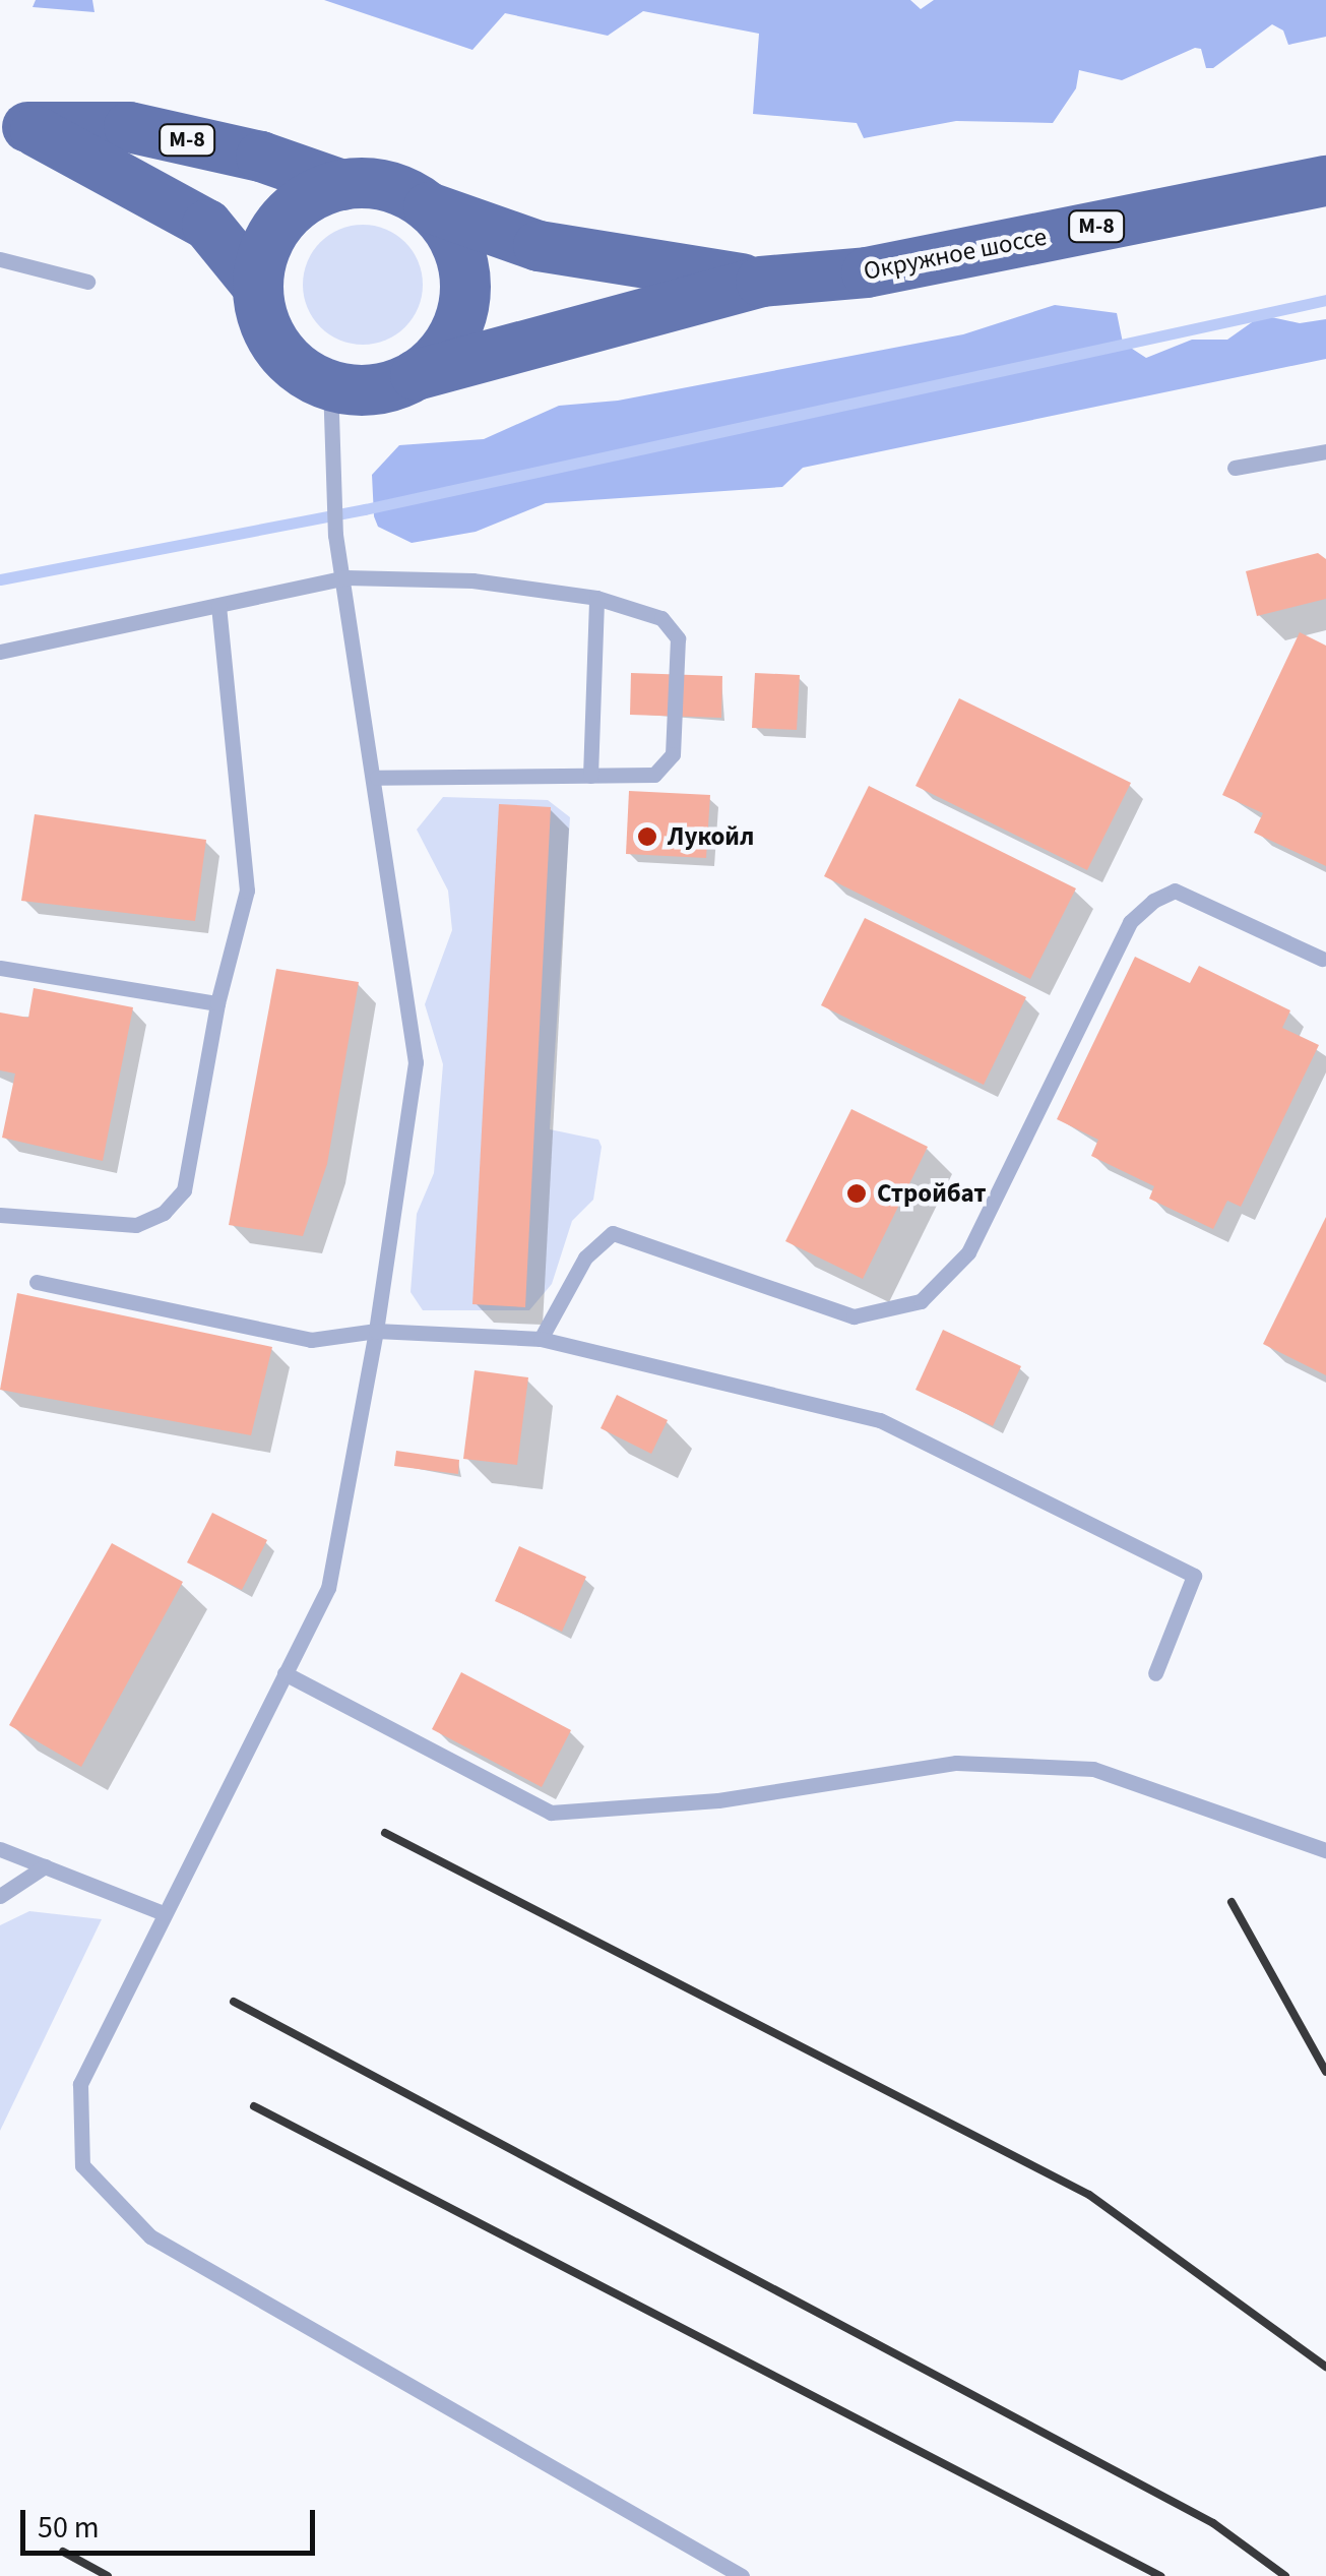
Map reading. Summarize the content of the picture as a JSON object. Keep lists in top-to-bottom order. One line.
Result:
{"streets":{"main road":["М-8","Окружное шоссе"]},"crossings":[["М-8","Окружное шоссе"]],"places":["Лукойл","Стройбат"],"scale_bar":"50 m"}
